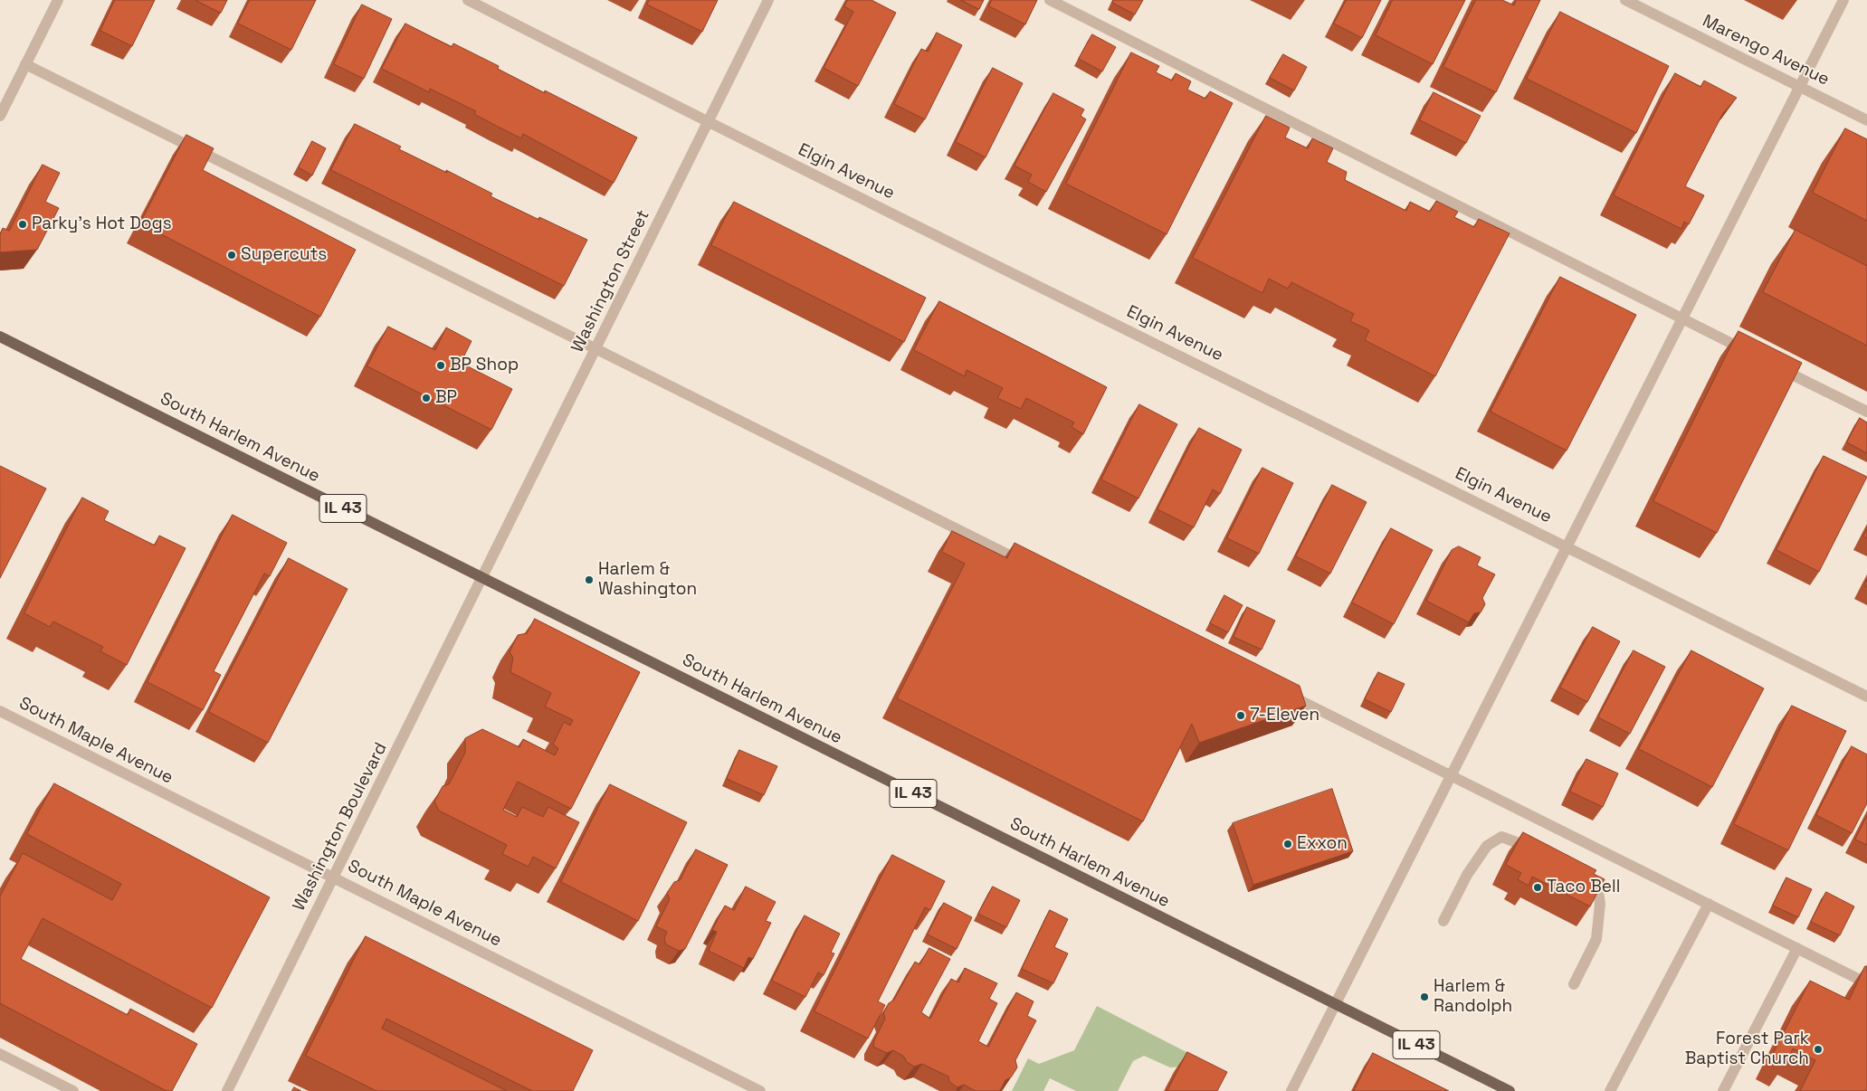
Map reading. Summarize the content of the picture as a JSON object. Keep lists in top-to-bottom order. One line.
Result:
{"streets":{"main road":["South Harlem Avenue","IL 43"],"street":["Marengo Avenue","Elgin Avenue","Washington Street","South Maple Avenue","Washington Boulevard"]},"crossings":[["Elgin Avenue","Washington Street"],["Washington Street","South Harlem Avenue"],["Washington Street","Washington Boulevard"],["South Harlem Avenue","Washington Boulevard"],["South Maple Avenue","Washington Boulevard"]],"places":["Parky's Hot Dogs","Supercuts","BP Shop","BP","Harlem & Washington","7-Eleven","Exxon","Taco Bell","Harlem & Randolph","Forest Park Baptist Church"]}
